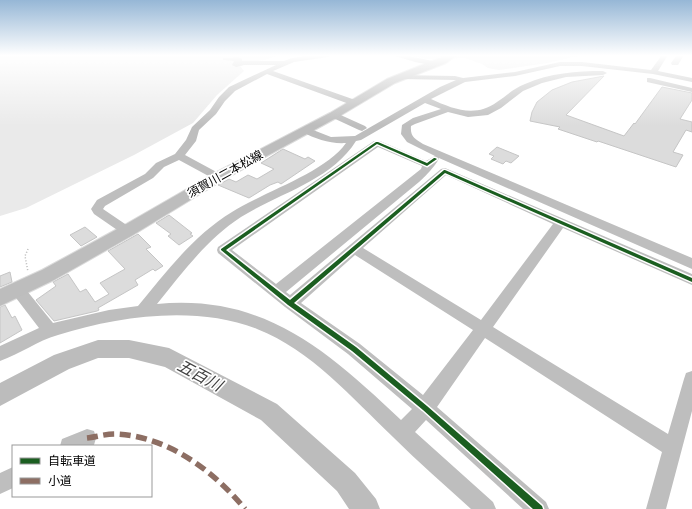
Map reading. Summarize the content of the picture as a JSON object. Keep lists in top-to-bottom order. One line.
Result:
{"streets":{"main road":["須賀川二本松線"]},"water":["五百川"],"legend":["自転車道","小道"]}
